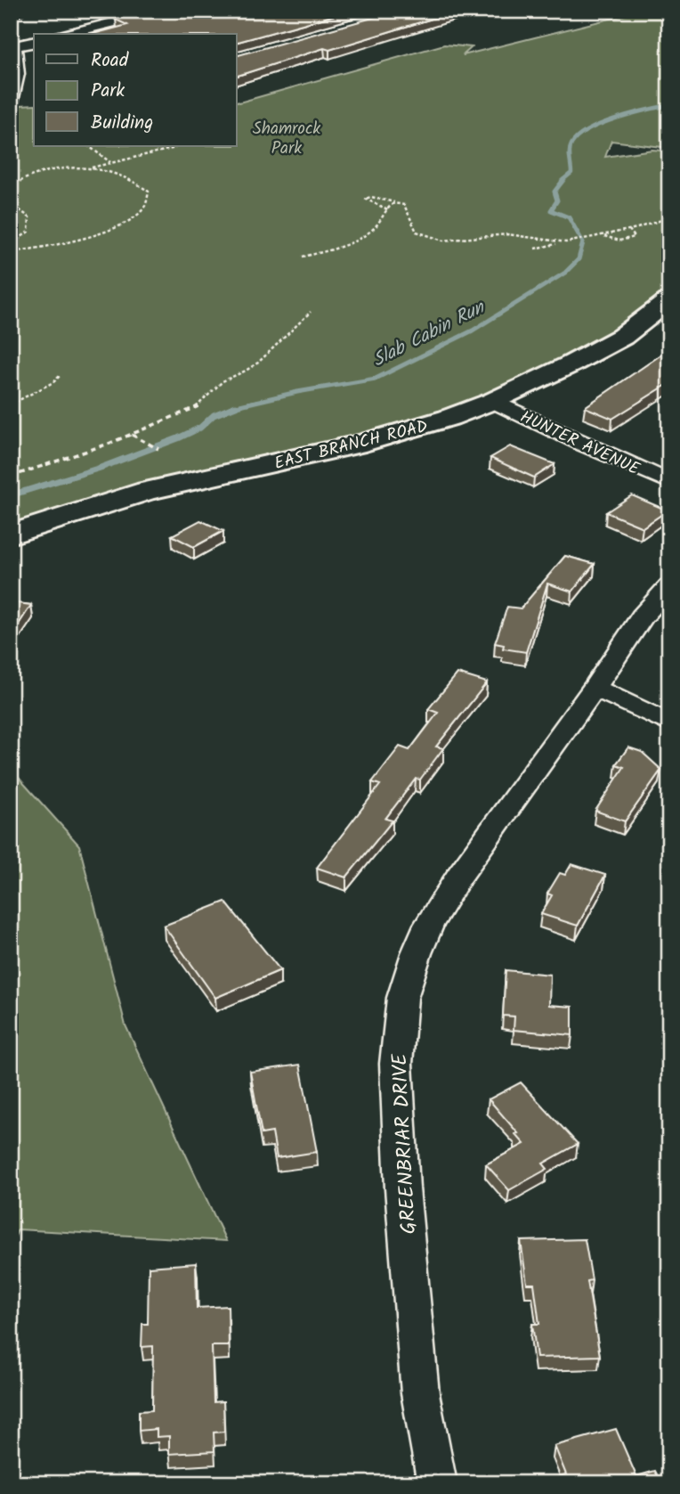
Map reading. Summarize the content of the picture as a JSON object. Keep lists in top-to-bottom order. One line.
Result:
{"streets":{"main road":["EAST BRANCH ROAD"],"street":["HUNTER AVENUE","GREENBRIAR DRIVE"]},"crossings":[["HUNTER AVENUE","EAST BRANCH ROAD"]],"water":["Slab Cabin Run"],"parks":["Shamrock Park"],"legend":["Road","Park","Building"]}
